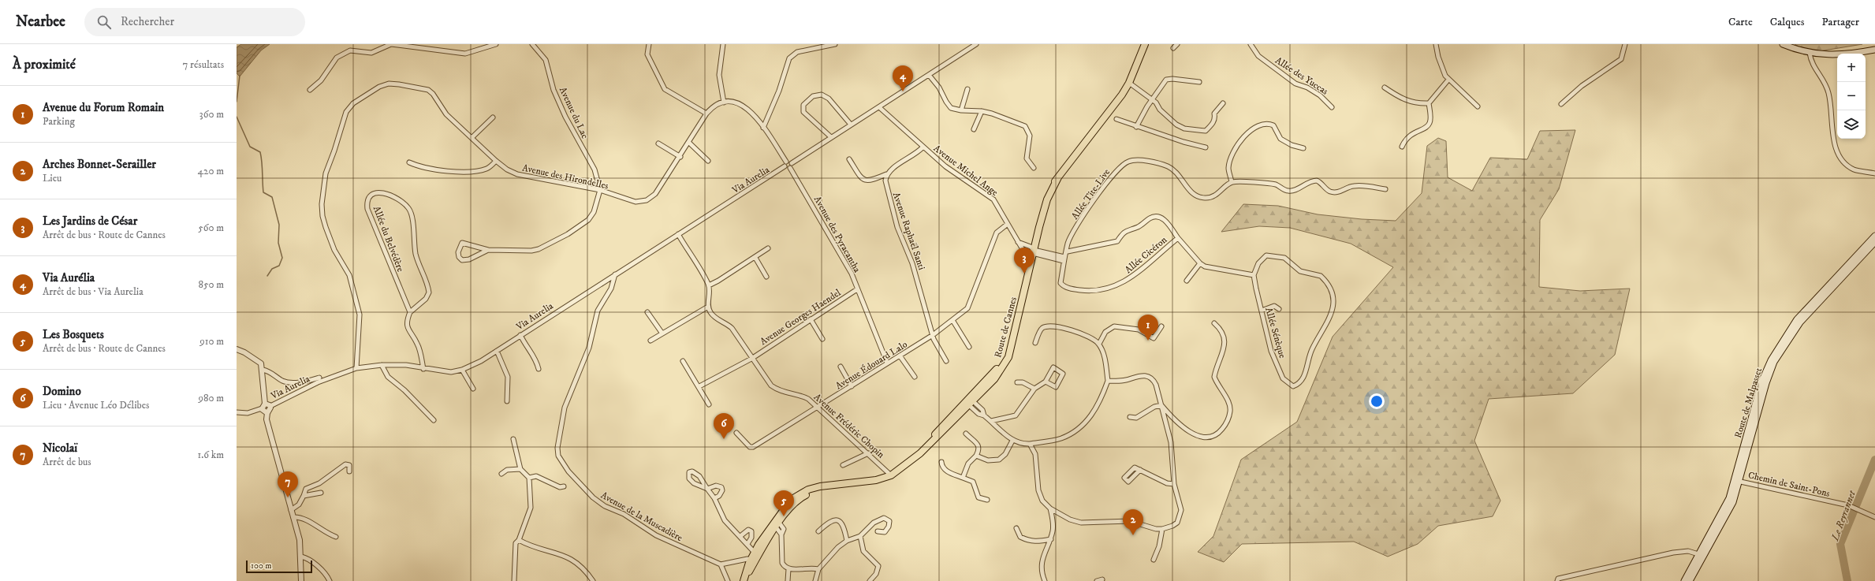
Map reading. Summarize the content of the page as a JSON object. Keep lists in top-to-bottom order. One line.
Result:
{"streets":{"main road":["Route de Cannes","Route de Malpasset"],"street":["Allée des Yuccas","Avenue du Lac","Avenue Michel Ange","Avenue des Hirondelles","Via Aurelia","Allée Tite-Live","Avenue Raphaël Santi","Avenue des Pyracantha","Allée du Belvédère","Allée Cicéron","Avenue Georges Haendel","Allée Sénèque","Avenue Édouard Lalo","Avenue Frédéric Chopin","Chemin de Saint-Pons","Avenue de la Muscadière"]},"crossings":[["Avenue du Lac","Avenue des Hirondelles"],["Avenue Michel Ange","Route de Cannes"],["Avenue Michel Ange","Avenue Édouard Lalo"],["Avenue des Hirondelles","Via Aurelia"],["Via Aurelia","Avenue de la Muscadière"],["Allée Tite-Live","Allée Cicéron"],["Avenue Raphaël Santi","Avenue Édouard Lalo"],["Avenue des Pyracantha","Avenue Georges Haendel"],["Avenue des Pyracantha","Avenue Édouard Lalo"],["Avenue Georges Haendel","Avenue Frédéric Chopin"],["Route de Cannes","Avenue Frédéric Chopin"],["Avenue Édouard Lalo","Avenue Frédéric Chopin"],["Route de Malpasset","Chemin de Saint-Pons"]],"water":["Le Reyrannet"],"scale_bar":"100 m","page":{"header":"Nearbee","search":"Rechercher","nav":["Carte","Calques","Partager"],"heading":["À proximité","7 résultats"],"map_buttons":["+","−"],"pins":["4","3","1","6","7","5","2"],"list":[{"mark":"1","name":"Avenue du Forum Romain","note":"Parking","value":"360 m"},{"mark":"2","name":"Arches Bonnet-Serailler","note":"Lieu","value":"420 m"},{"mark":"3","name":"Les Jardins de César","note":"Arrêt de bus · Route de Cannes","value":"560 m"},{"mark":"4","name":"Via Aurélia","note":"Arrêt de bus · Via Aurelia","value":"850 m"},{"mark":"5","name":"Les Bosquets","note":"Arrêt de bus · Route de Cannes","value":"910 m"},{"mark":"6","name":"Domino","note":"Lieu · Avenue Léo Délibes","value":"980 m"},{"mark":"7","name":"Nicolaï","note":"Arrêt de bus","value":"1.6 km"}],"scale":"100 m"}}
